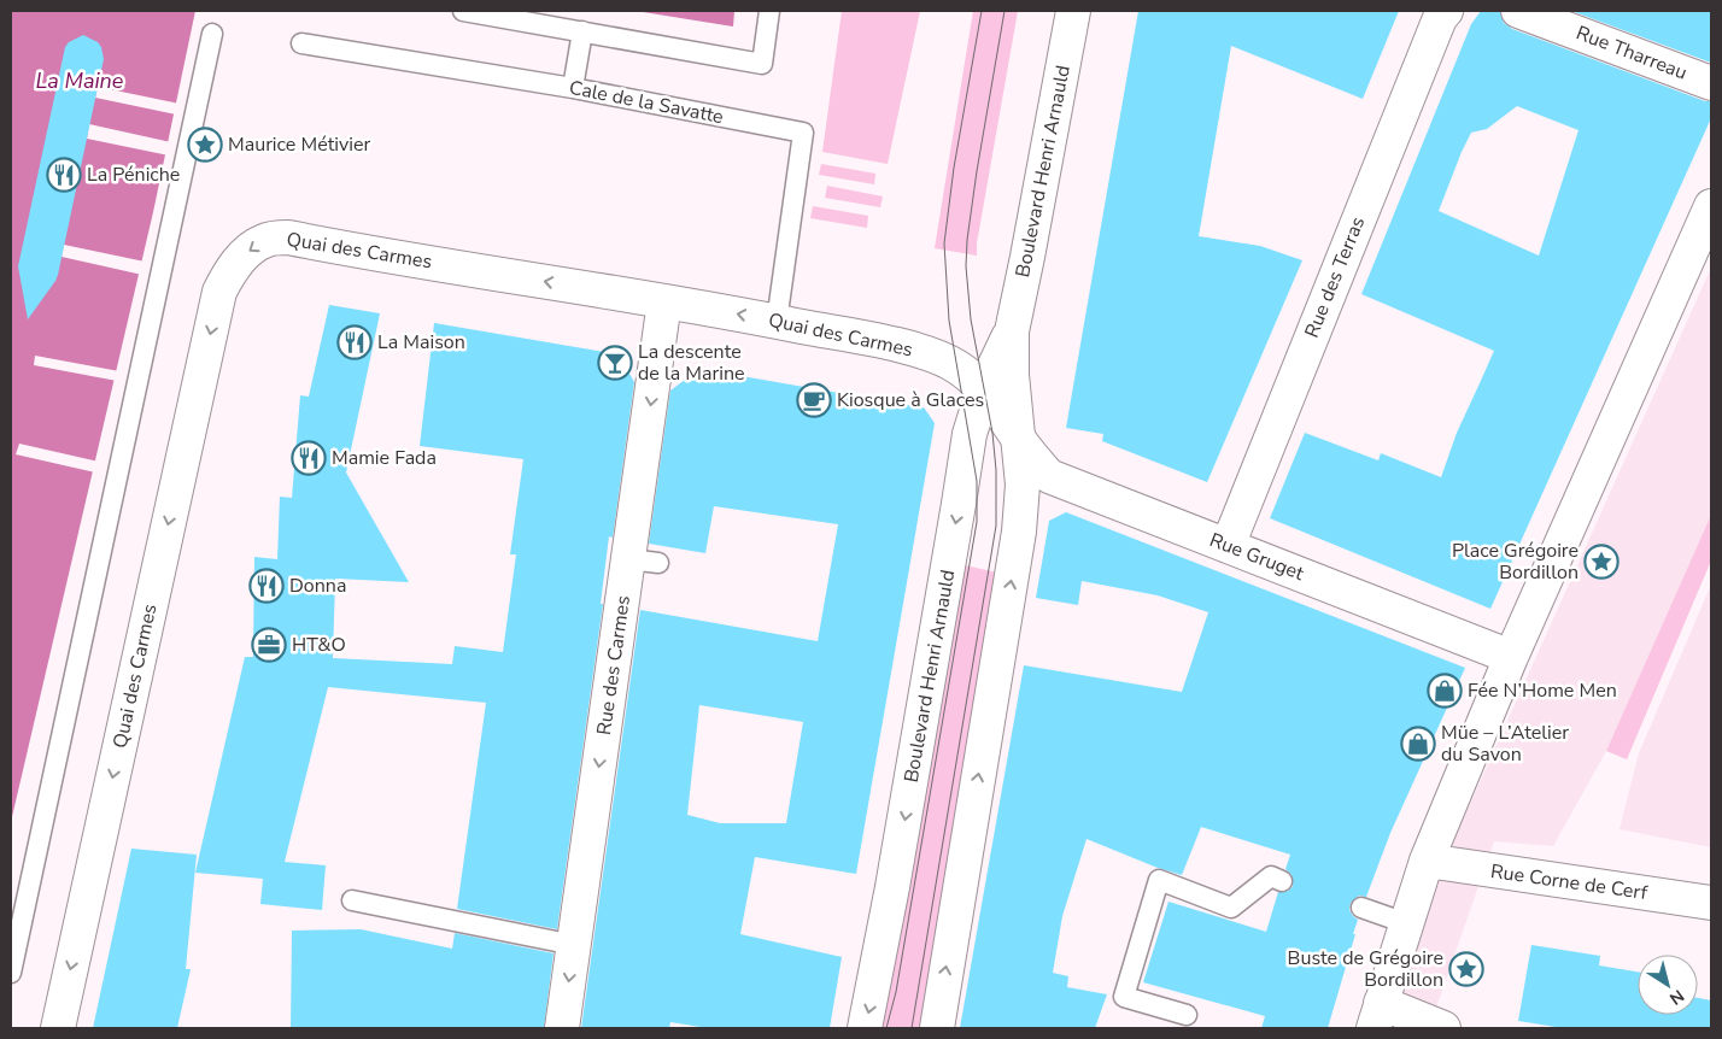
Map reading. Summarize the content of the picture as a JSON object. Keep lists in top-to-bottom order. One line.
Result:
{"streets":{"street":["Rue Tharreau","Boulevard Henri Arnauld","Quai des Carmes","Rue des Terras","Rue Gruget","Rue des Carmes","Rue Corne de Cerf"],"lane":["Cale de la Savatte"]},"crossings":[["Cale de la Savatte","Quai des Carmes"],["Boulevard Henri Arnauld","Quai des Carmes"],["Boulevard Henri Arnauld","Rue Gruget"],["Quai des Carmes","Rue Gruget"],["Quai des Carmes","Rue des Carmes"],["Rue des Terras","Rue Gruget"]],"one_way":["Rue des Carmes"],"water":["La Maine"],"places":{"place":["Maurice Métivier","Place Grégoire Bordillon","Buste de Grégoire Bordillon"],"restaurant":["La Péniche","La Maison","Mamie Fada","Donna"],"bar":["La descente de la Marine"],"cafe":["Kiosque à Glaces"],"office":["HT&O"],"shop":["Fée N’Home Men","Müe – L’Atelier du Savon"]},"north":"bottom right"}
